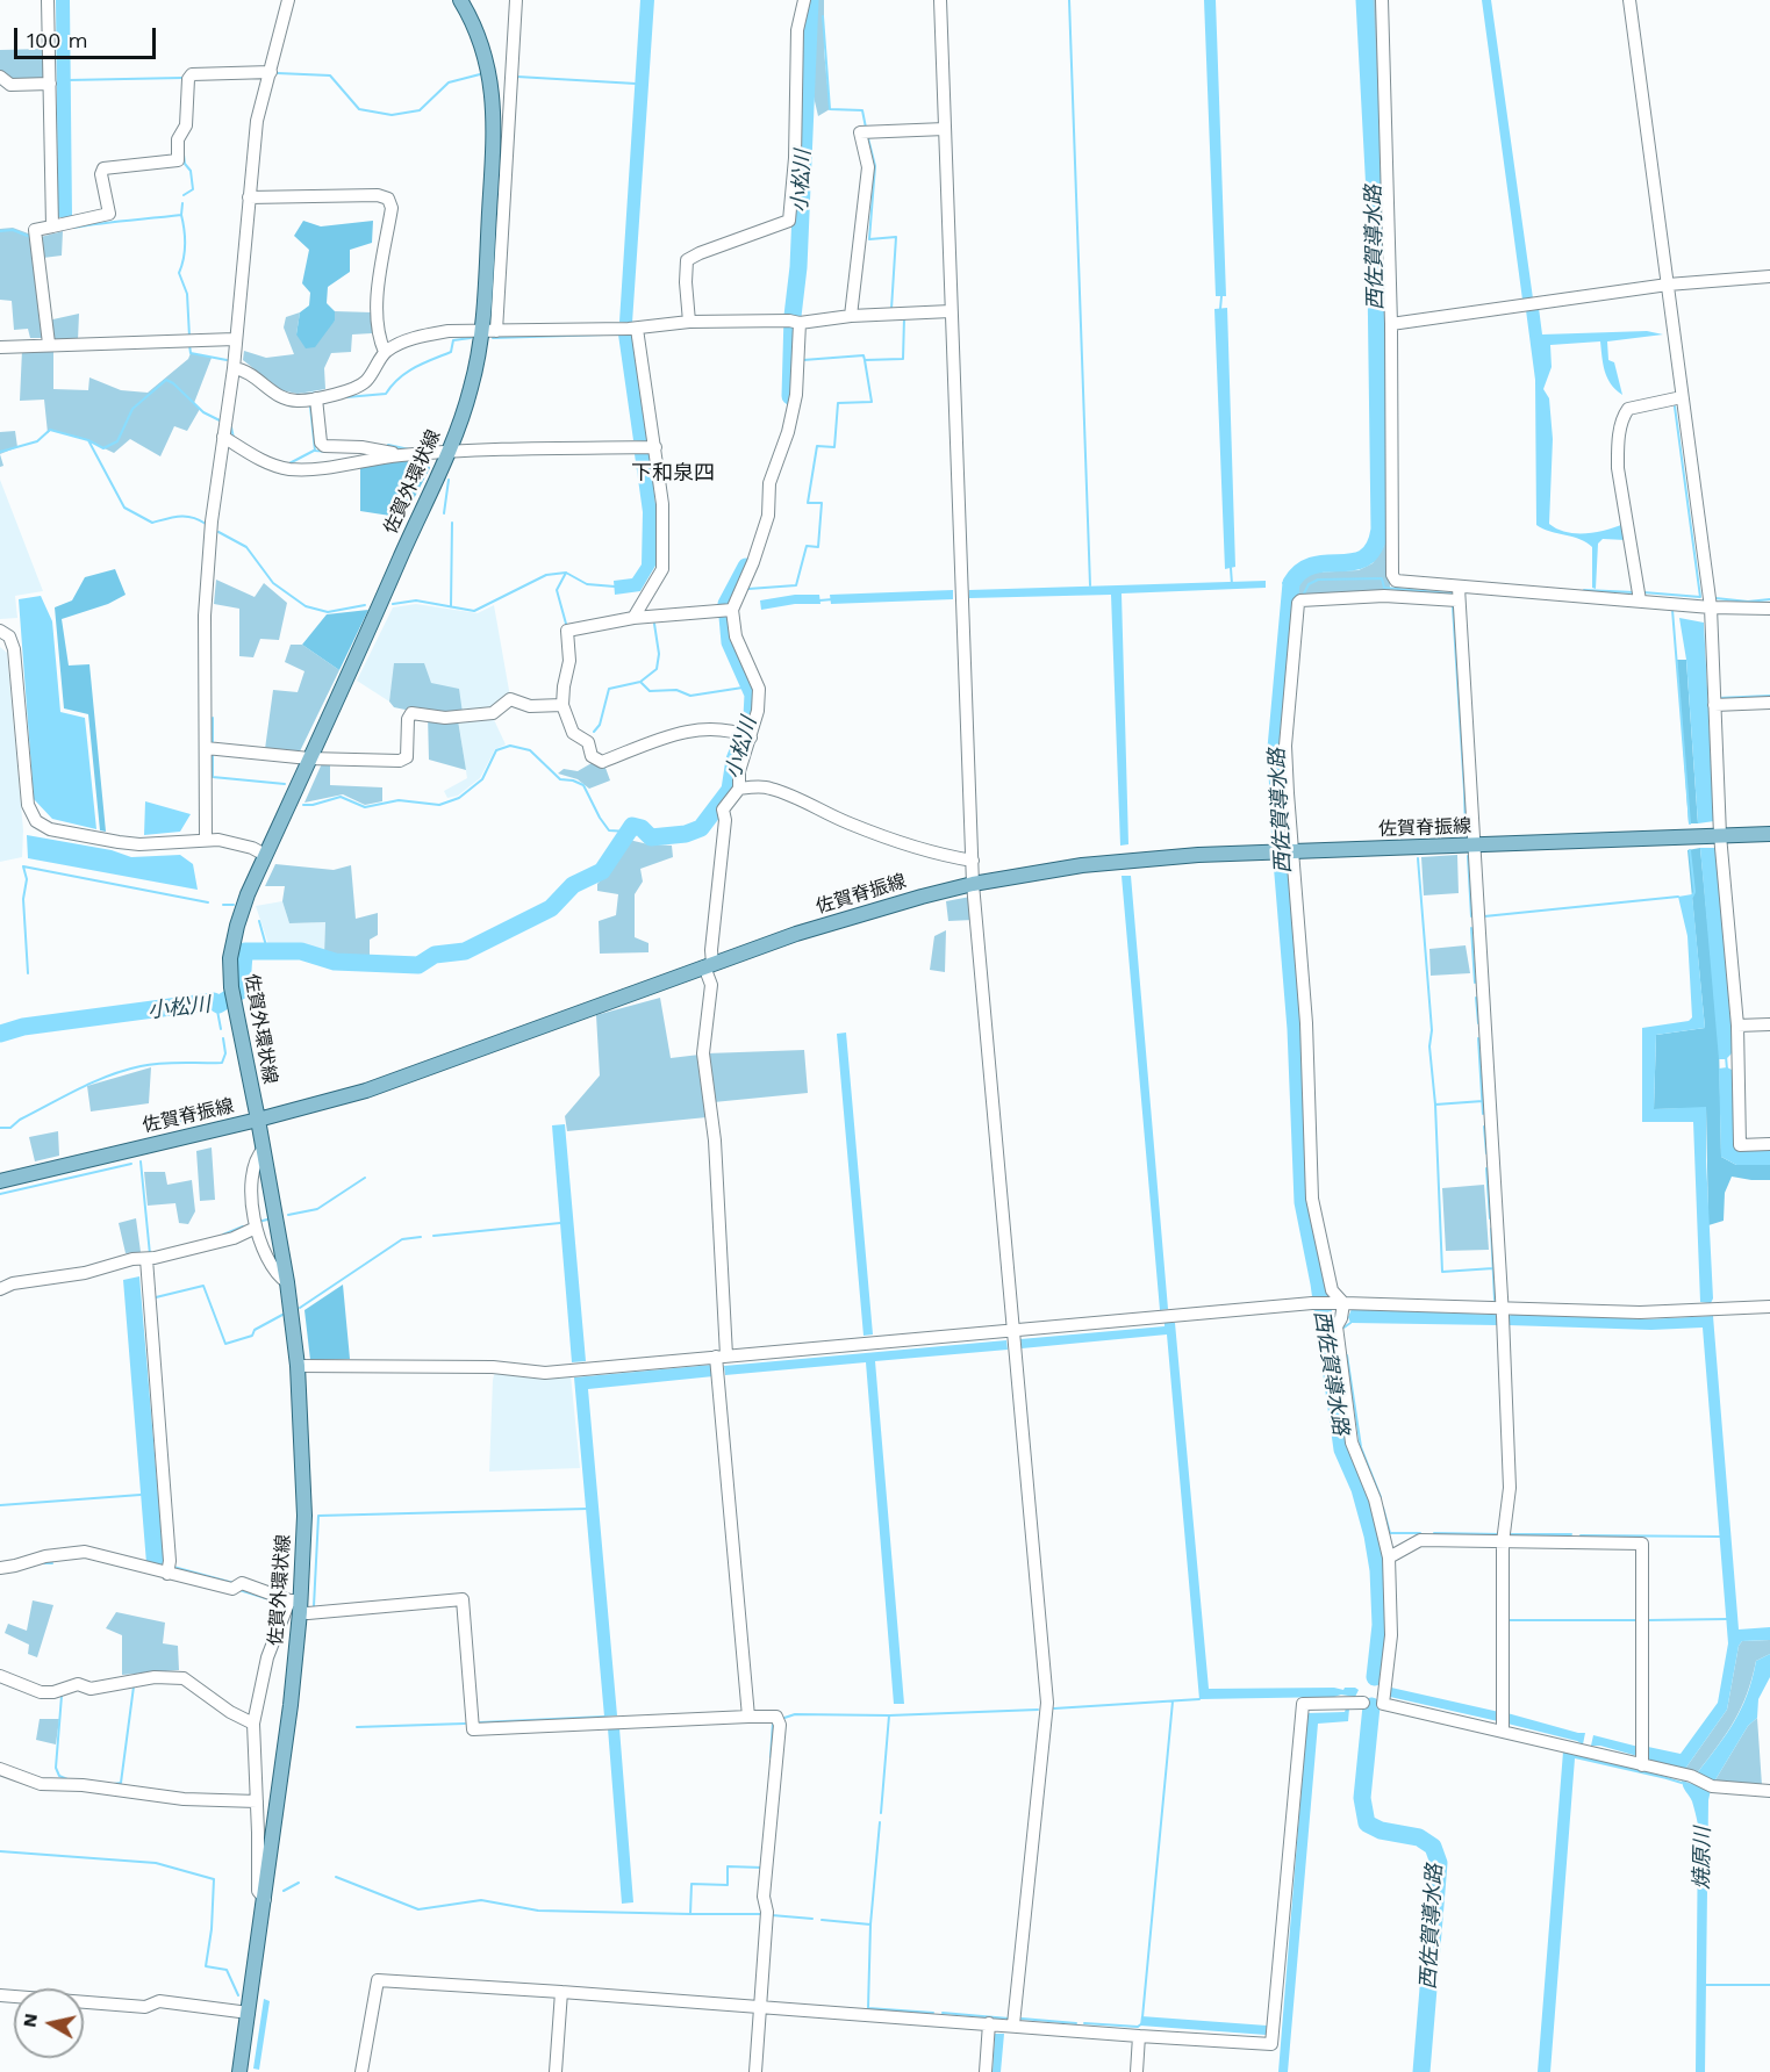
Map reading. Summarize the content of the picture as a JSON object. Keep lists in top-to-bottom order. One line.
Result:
{"streets":{"main road":["佐賀外環状線","佐賀脊振線"]},"crossings":[["佐賀外環状線","佐賀脊振線"]],"districts":["下和泉四"],"water":["小松川","西佐賀導水路","焼原川"],"scale_bar":"100 m","north":"left"}
